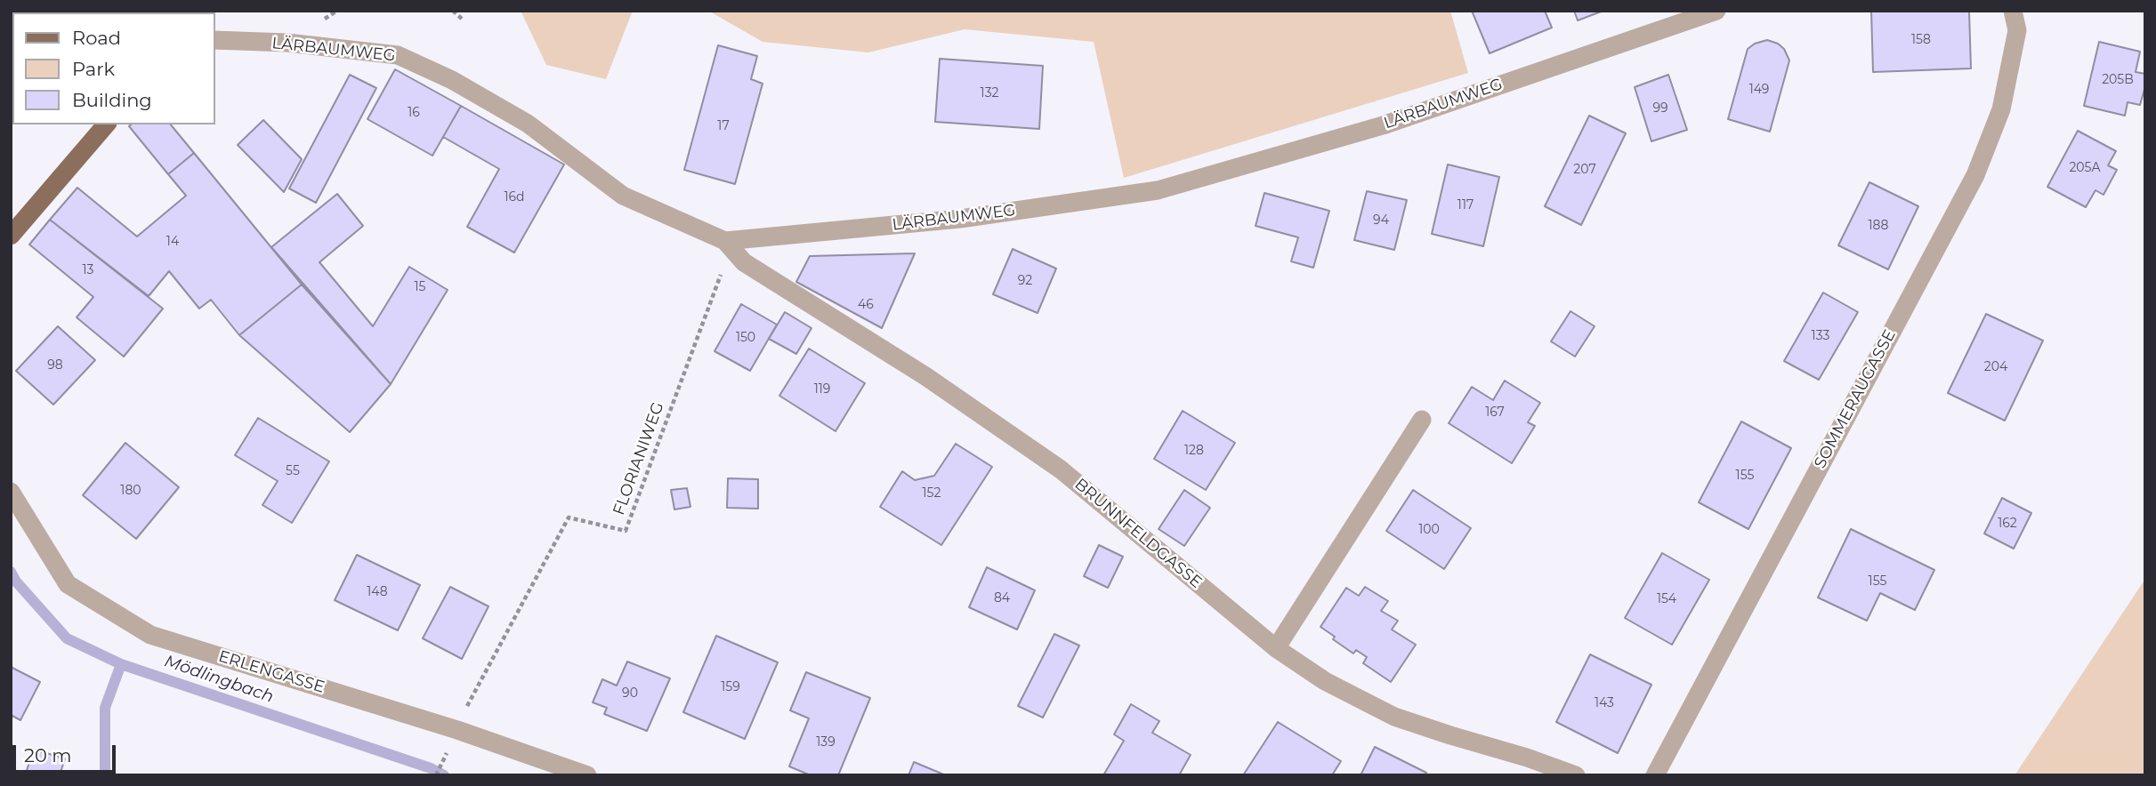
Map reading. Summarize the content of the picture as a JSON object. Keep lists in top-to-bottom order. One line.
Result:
{"streets":{"street":["LÄRBAUMWEG","SOMMERAUGASSE","BRUNNFELDGASSE","ERLENGASSE"],"path":["FLORIANIWEG"]},"crossings":[["LÄRBAUMWEG","BRUNNFELDGASSE"]],"water":["Mödlingbach"],"house_numbers":["158","205B","149","132","99","16","17","205A","207","16d","117","94","188","14","13","92","15","46","133","150","98","204","119","167","128","55","155","180","152","162","100","155","148","84","154","159","90","143","139"],"legend":["Road","Park","Building"],"scale_bar":"20 m"}
